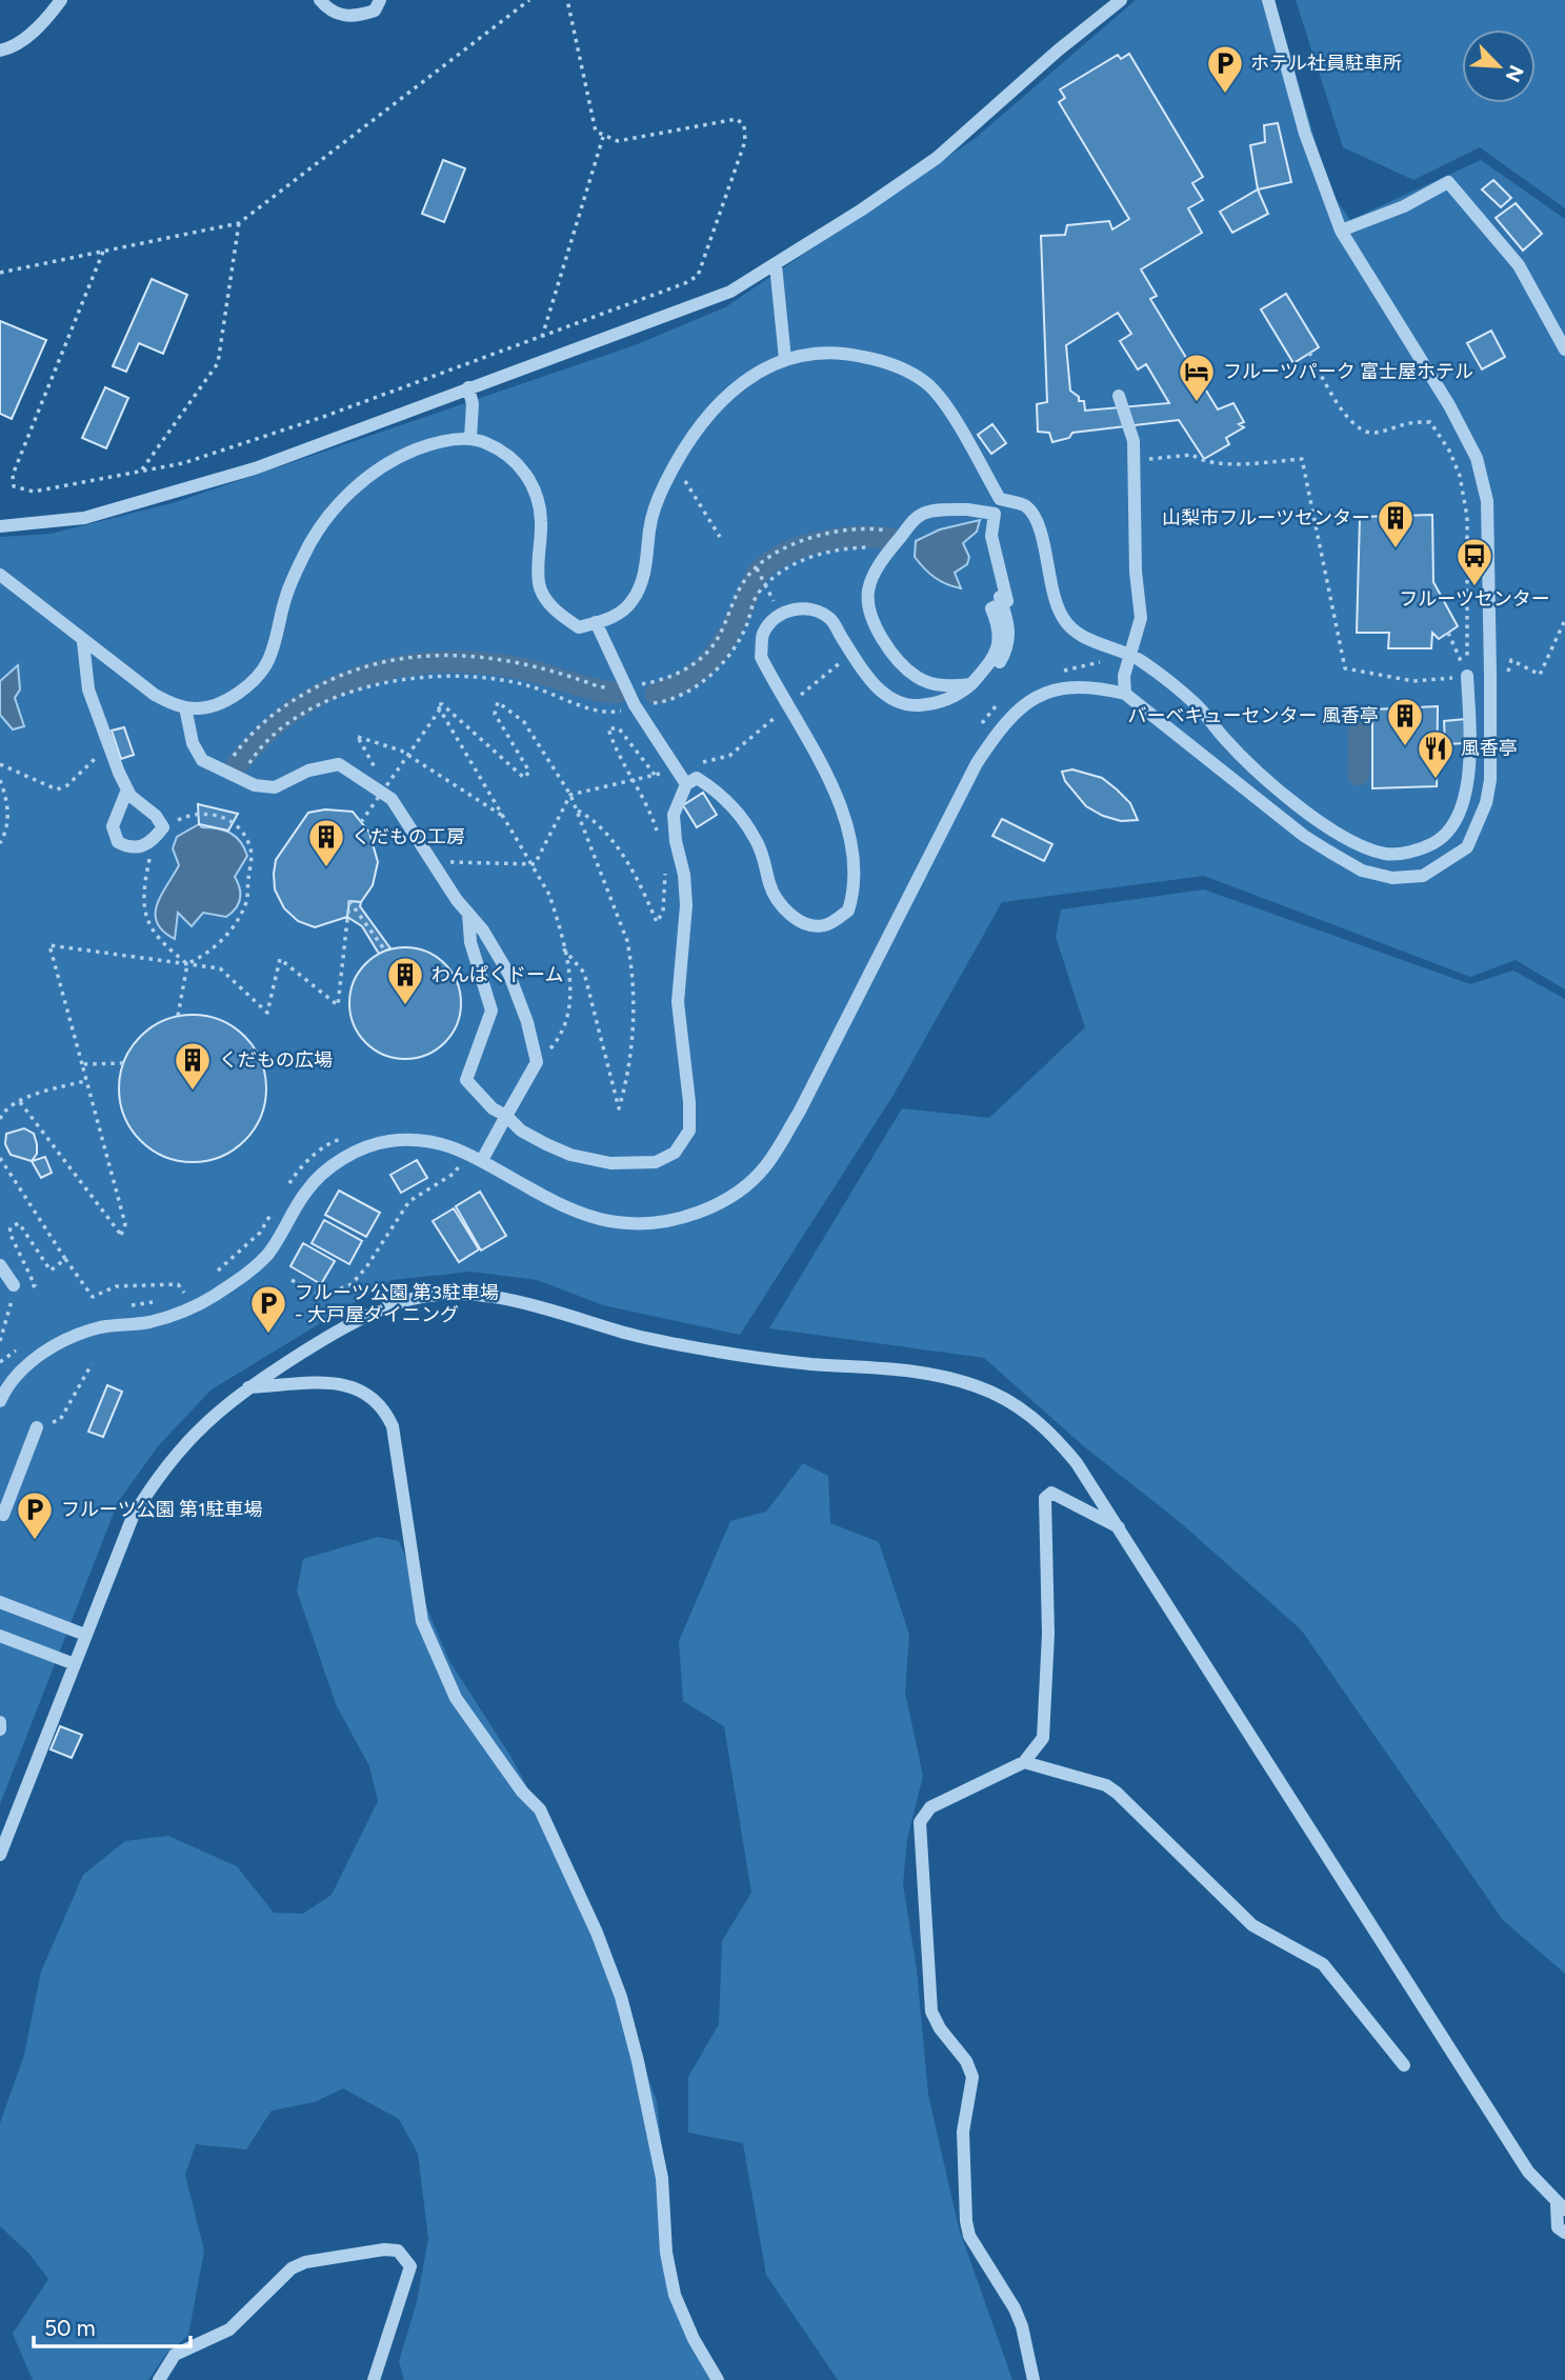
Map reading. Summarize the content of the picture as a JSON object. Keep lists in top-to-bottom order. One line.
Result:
{"places":{"parking":["ホテル社員駐車所","フルーツ公園 第3駐車場 - 大戸屋ダイニング","フルーツ公園 第1駐車場"],"hotel":["フルーツパーク 富士屋ホテル"],"building":["山梨市フルーツセンター","バーベキューセンター 風香亭","くだもの工房","わんぱくドーム","くだもの広場"],"bus stop":["フルーツセンター"],"restaurant":["風香亭"]},"scale_bar":"50 m","north":"bottom right"}
